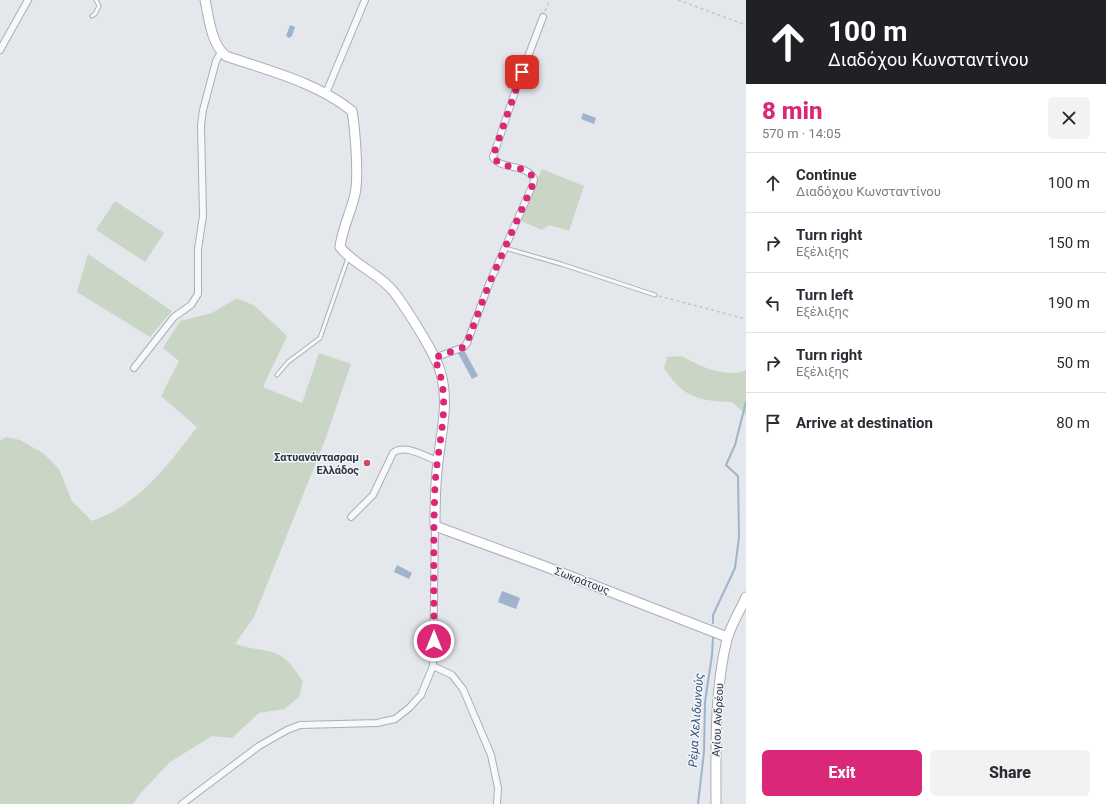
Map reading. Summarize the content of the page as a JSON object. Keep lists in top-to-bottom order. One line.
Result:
{"streets":{"street":["Σωκράτους","Αγίου Ανδρέου"]},"crossings":[["Σωκράτους","Αγίου Ανδρέου"]],"water":["Ρέμα Χελιδωνούς"],"places":["Σατυανάντασραμ Ελλάδος"],"page":{"turn":["100 m","Διαδόχου Κωνσταντίνου"],"heading":["8 min","570 m · 14:05"],"list":[{"name":"Continue","note":"Διαδόχου Κωνσταντίνου","value":"100 m"},{"name":"Turn right","note":"Εξέλιξης","value":"150 m"},{"name":"Turn left","note":"Εξέλιξης","value":"190 m"},{"name":"Turn right","note":"Εξέλιξης","value":"50 m"},{"name":"Arrive at destination","value":"80 m"}],"buttons":["Exit","Share"]}}
